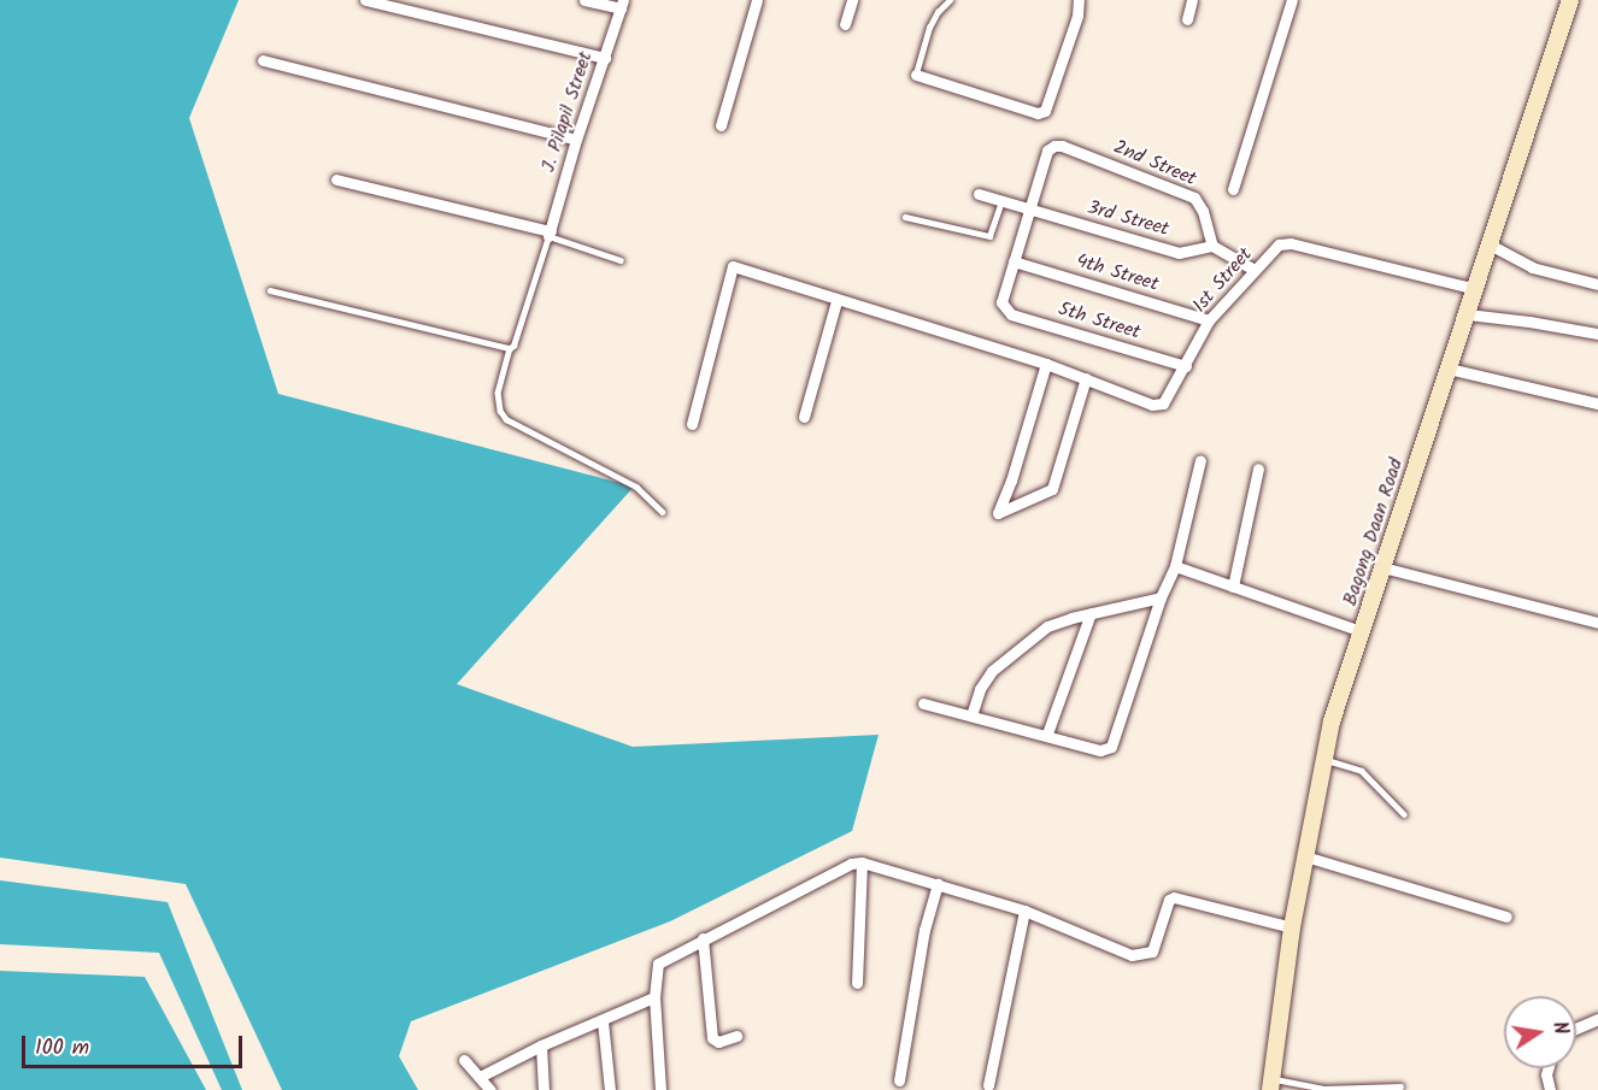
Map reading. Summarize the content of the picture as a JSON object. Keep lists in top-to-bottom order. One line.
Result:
{"streets":{"street":["J. Pilapil Street","2nd Street","3rd Street","4th Street","1st Street","5th Street","Bagong Daan Road"]},"crossings":[["2nd Street","3rd Street"],["4th Street","1st Street"],["4th Street","5th Street"],["1st Street","5th Street"],["1st Street","Bagong Daan Road"]],"scale_bar":"100 m","north":"right"}
